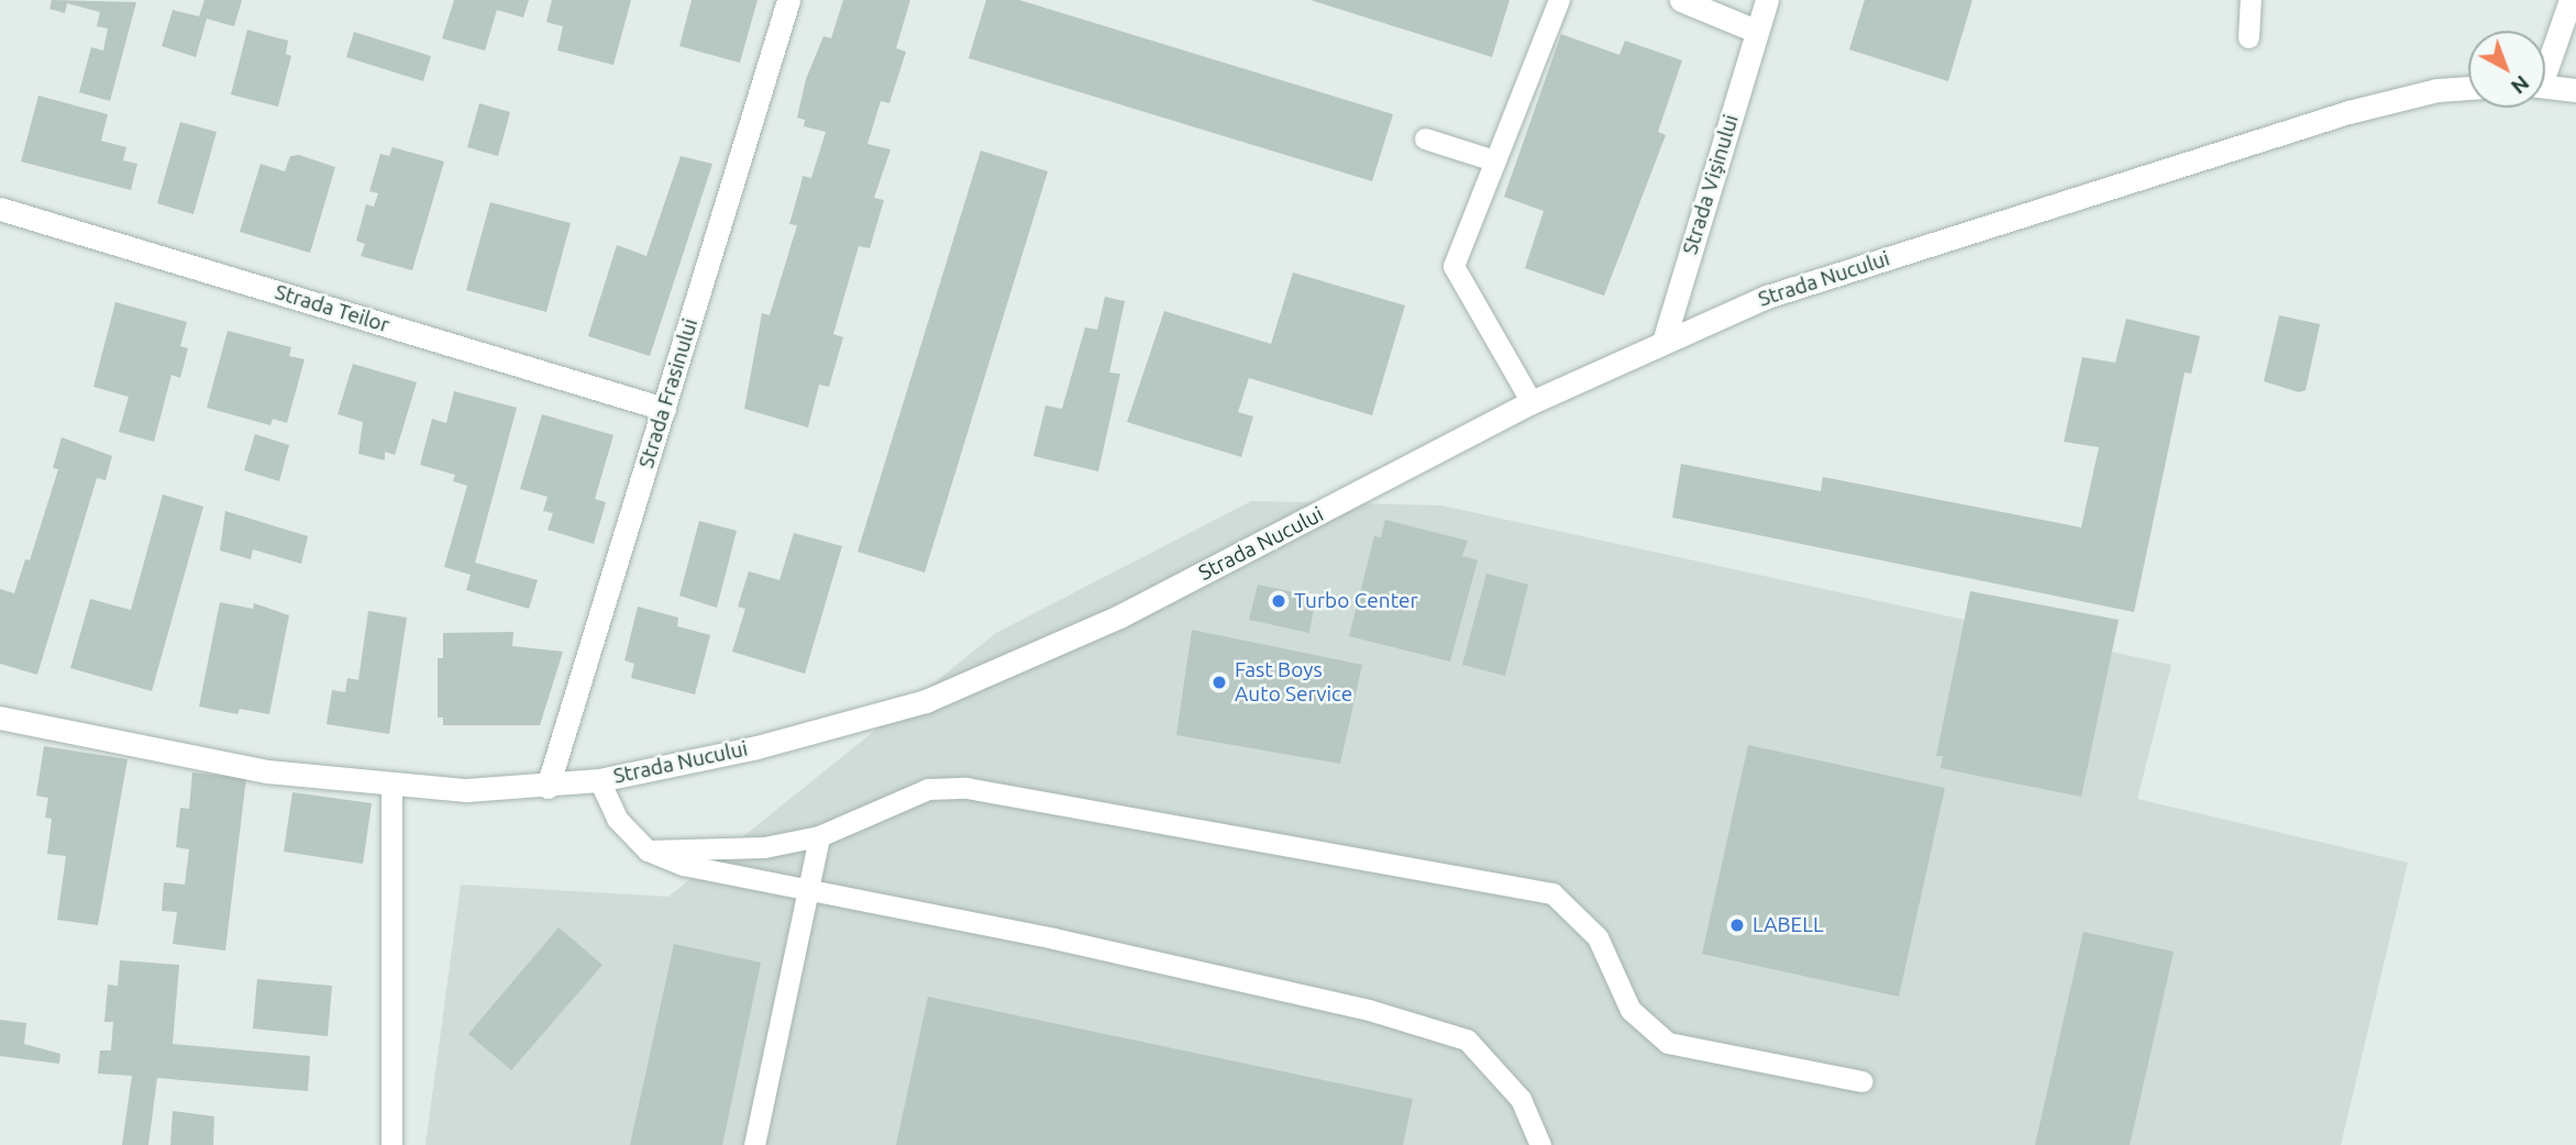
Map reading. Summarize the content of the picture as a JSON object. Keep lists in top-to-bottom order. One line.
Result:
{"streets":{"street":["Strada Vișinului","Strada Nucului","Strada Teilor","Strada Frasinului"]},"crossings":[["Strada Vișinului","Strada Nucului"],["Strada Nucului","Strada Frasinului"],["Strada Teilor","Strada Frasinului"]],"places":["Turbo Center","Fast Boys Auto Service","LABELL"],"north":"bottom right"}
